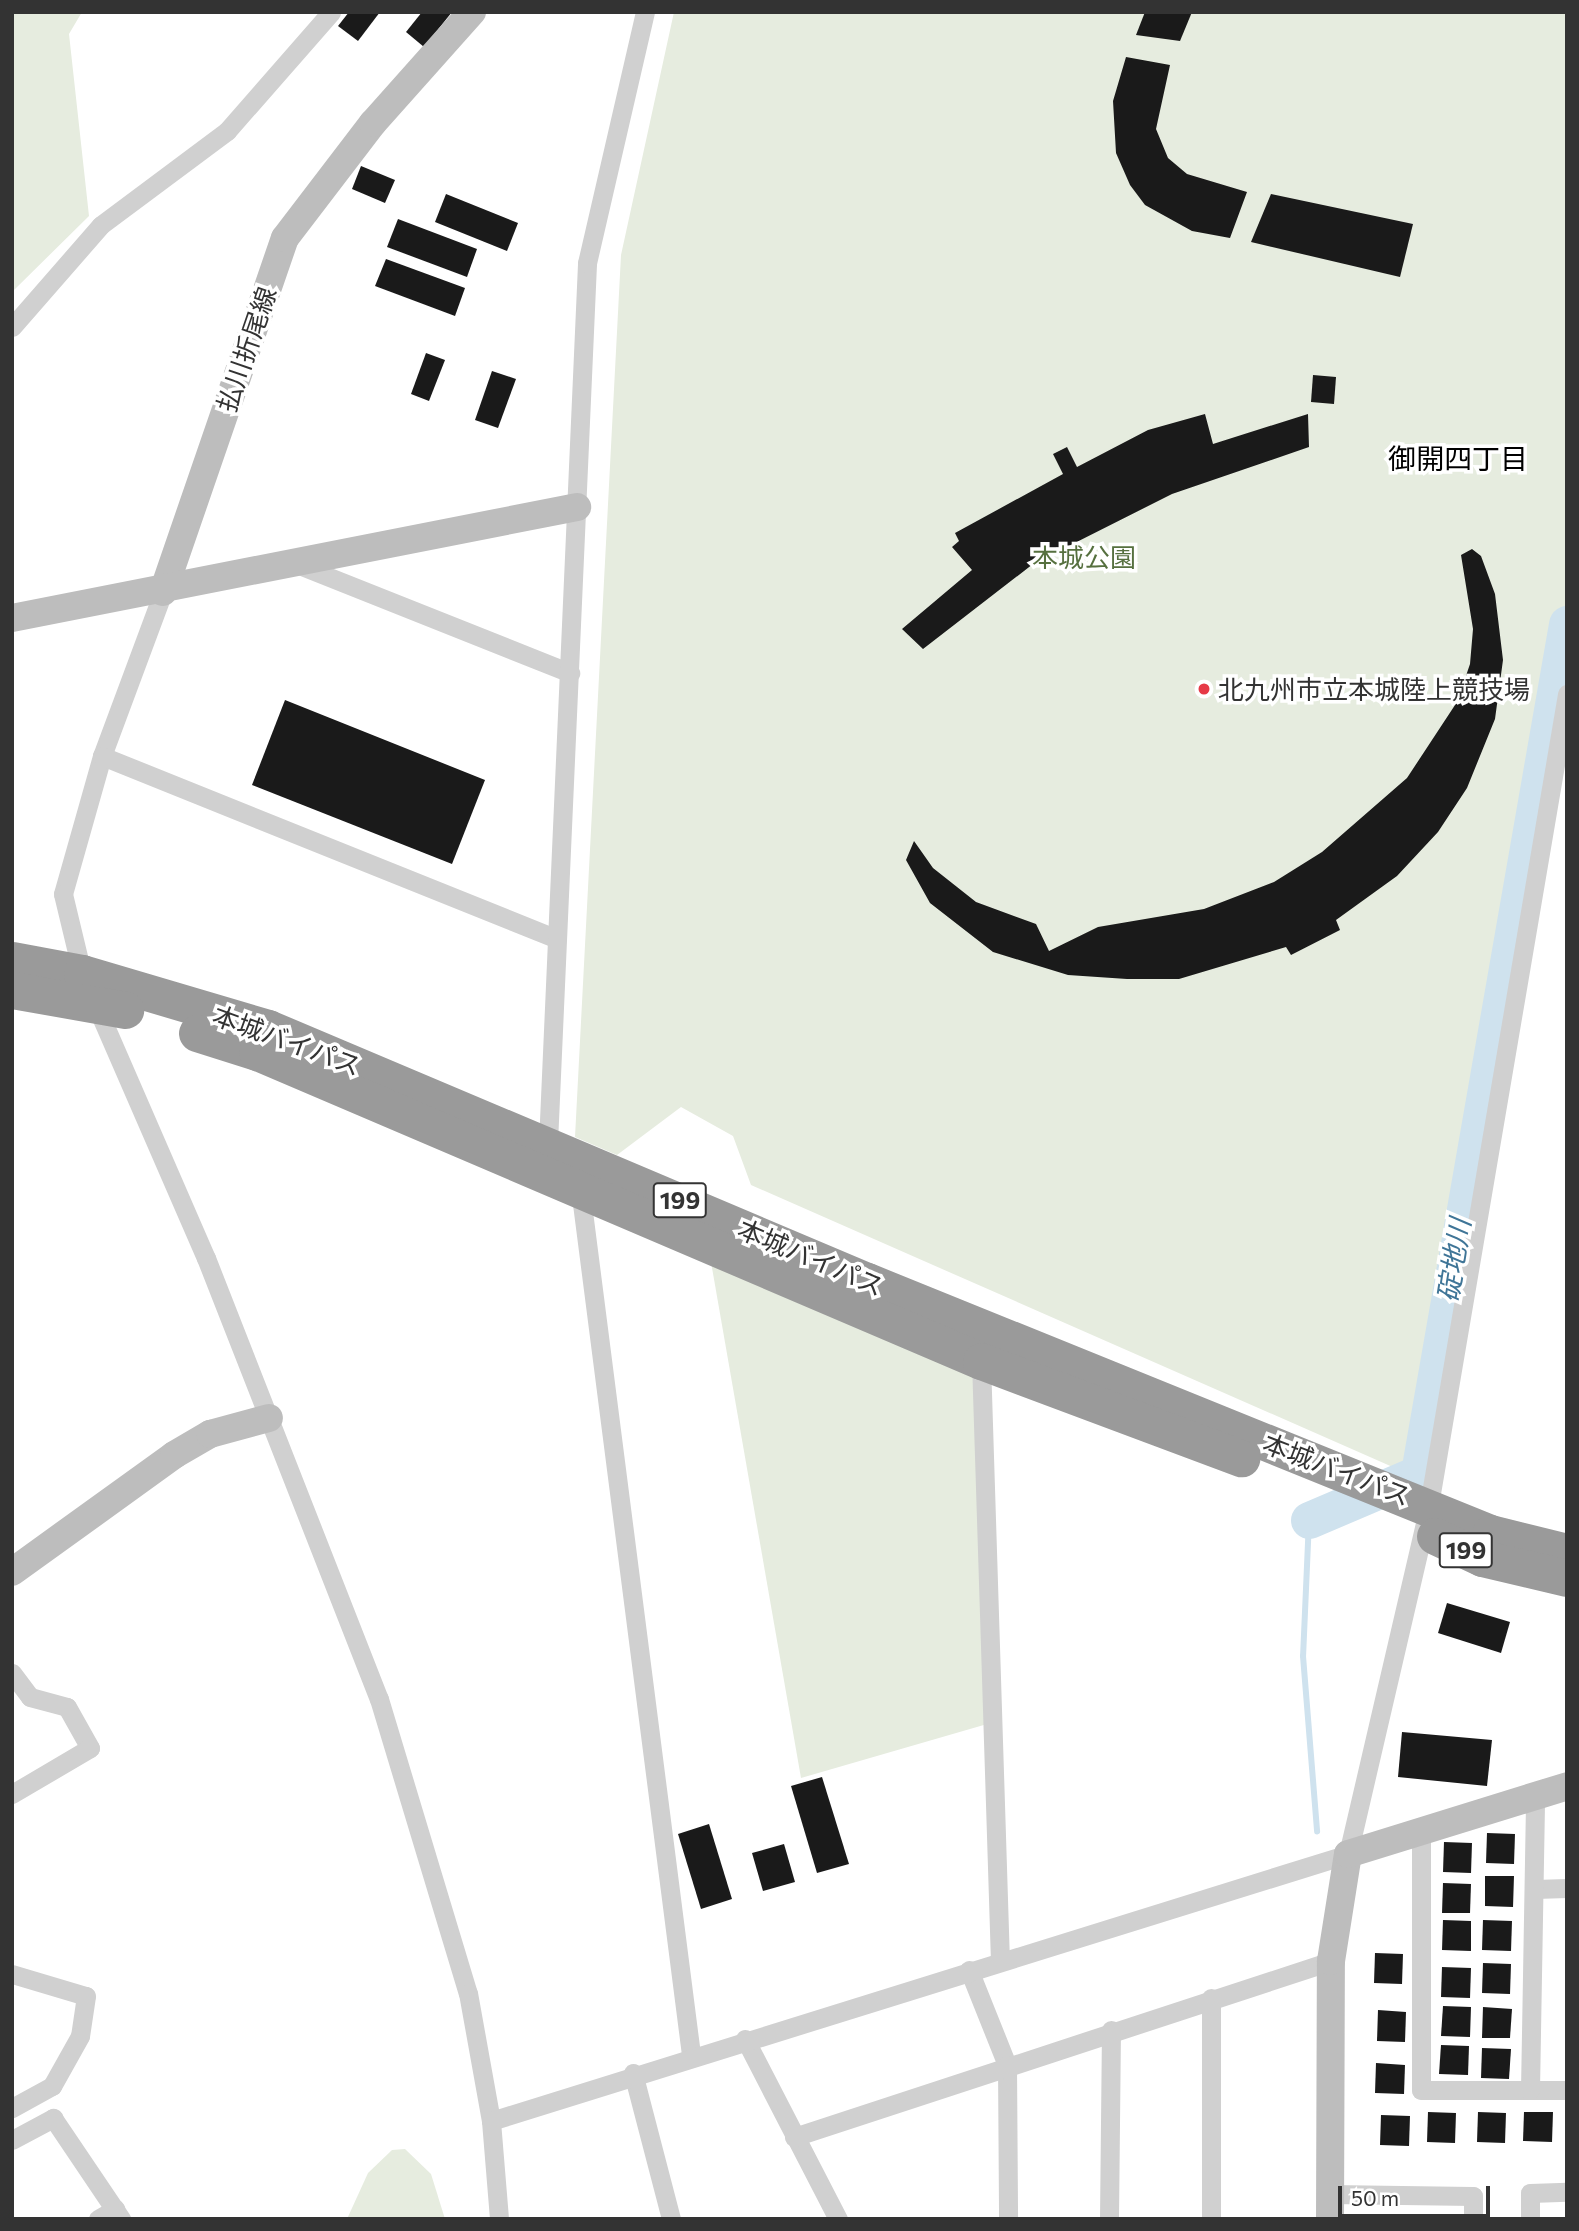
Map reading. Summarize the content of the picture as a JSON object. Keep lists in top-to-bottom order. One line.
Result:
{"streets":{"highway":["本城バイパス","199"],"street":["払川折尾線"]},"districts":["御開四丁目"],"water":["碇地川"],"parks":["本城公園"],"places":["北九州市立本城陸上競技場"],"scale_bar":"50 m"}
